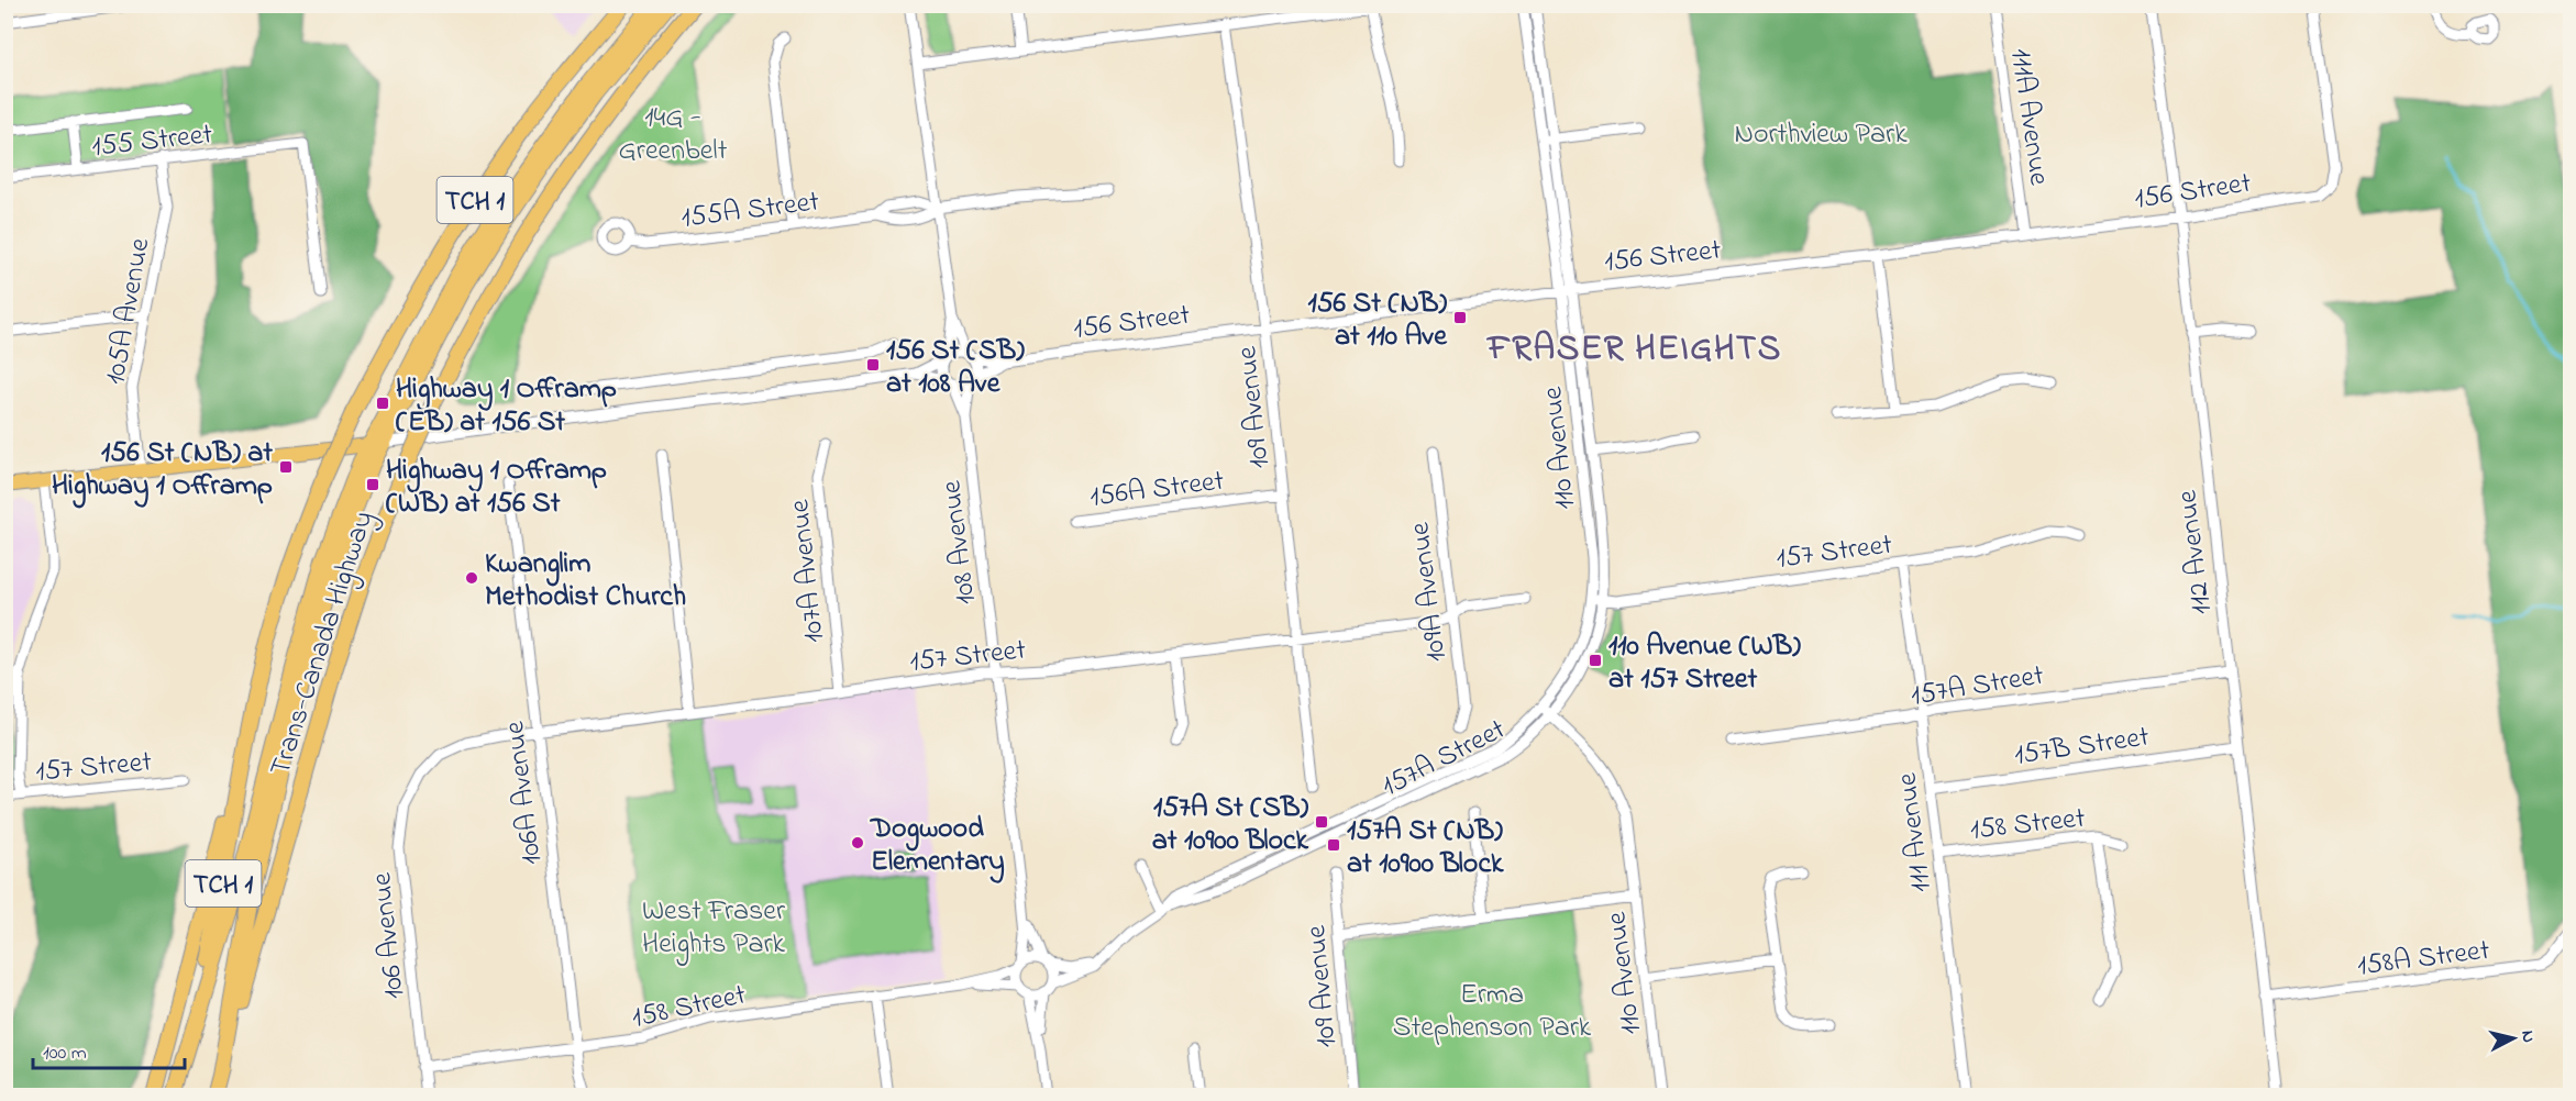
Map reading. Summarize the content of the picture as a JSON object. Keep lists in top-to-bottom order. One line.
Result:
{"streets":{"highway":["TCH 1","Trans-Canada Highway"],"street":["111A Avenue","155 Street","156 Street","155A Street","105A Avenue","109 Avenue","110 Avenue","156A Street","108 Avenue","157 Street","112 Avenue","107A Avenue","109A Avenue","157A Street","157B Street","106A Avenue","158 Street","111 Avenue","106 Avenue","158A Street"]},"crossings":[["111A Avenue","156 Street"],["155 Street","105A Avenue"],["156 Street","109 Avenue"],["156 Street","110 Avenue"],["156 Street","108 Avenue"],["156 Street","112 Avenue"],["109 Avenue","156A Street"],["109 Avenue","157 Street"],["110 Avenue","157 Street"],["110 Avenue","157A Street"],["108 Avenue","157 Street"],["108 Avenue","157A Street"],["108 Avenue","158 Street"],["157 Street","107A Avenue"],["157 Street","109A Avenue"],["157 Street","106A Avenue"],["157 Street","111 Avenue"],["157 Street","106 Avenue"],["112 Avenue","157A Street"],["112 Avenue","157B Street"],["112 Avenue","158A Street"],["157A Street","158 Street"],["157A Street","111 Avenue"],["157B Street","111 Avenue"],["106A Avenue","158 Street"],["158 Street","111 Avenue"],["158 Street","106 Avenue"]],"districts":["FRASER HEIGHTS"],"parks":["14G - Greenbelt","Northview Park","West Fraser Heights Park","Erma Stephenson Park"],"places":{"transit":["156 St (NB) at 110 Ave","156 St (SB) at 108 Ave","Highway 1 Offramp (EB) at 156 St","156 St (NB) at Highway 1 Offramp","Highway 1 Offramp (WB) at 156 St","110 Avenue (WB) at 157 Street","157A St (SB) at 10900 Block","157A St (NB) at 10900 Block"],"other":["Kwanglim Methodist Church","Dogwood Elementary"]},"scale_bar":"100 m","north":"right"}
